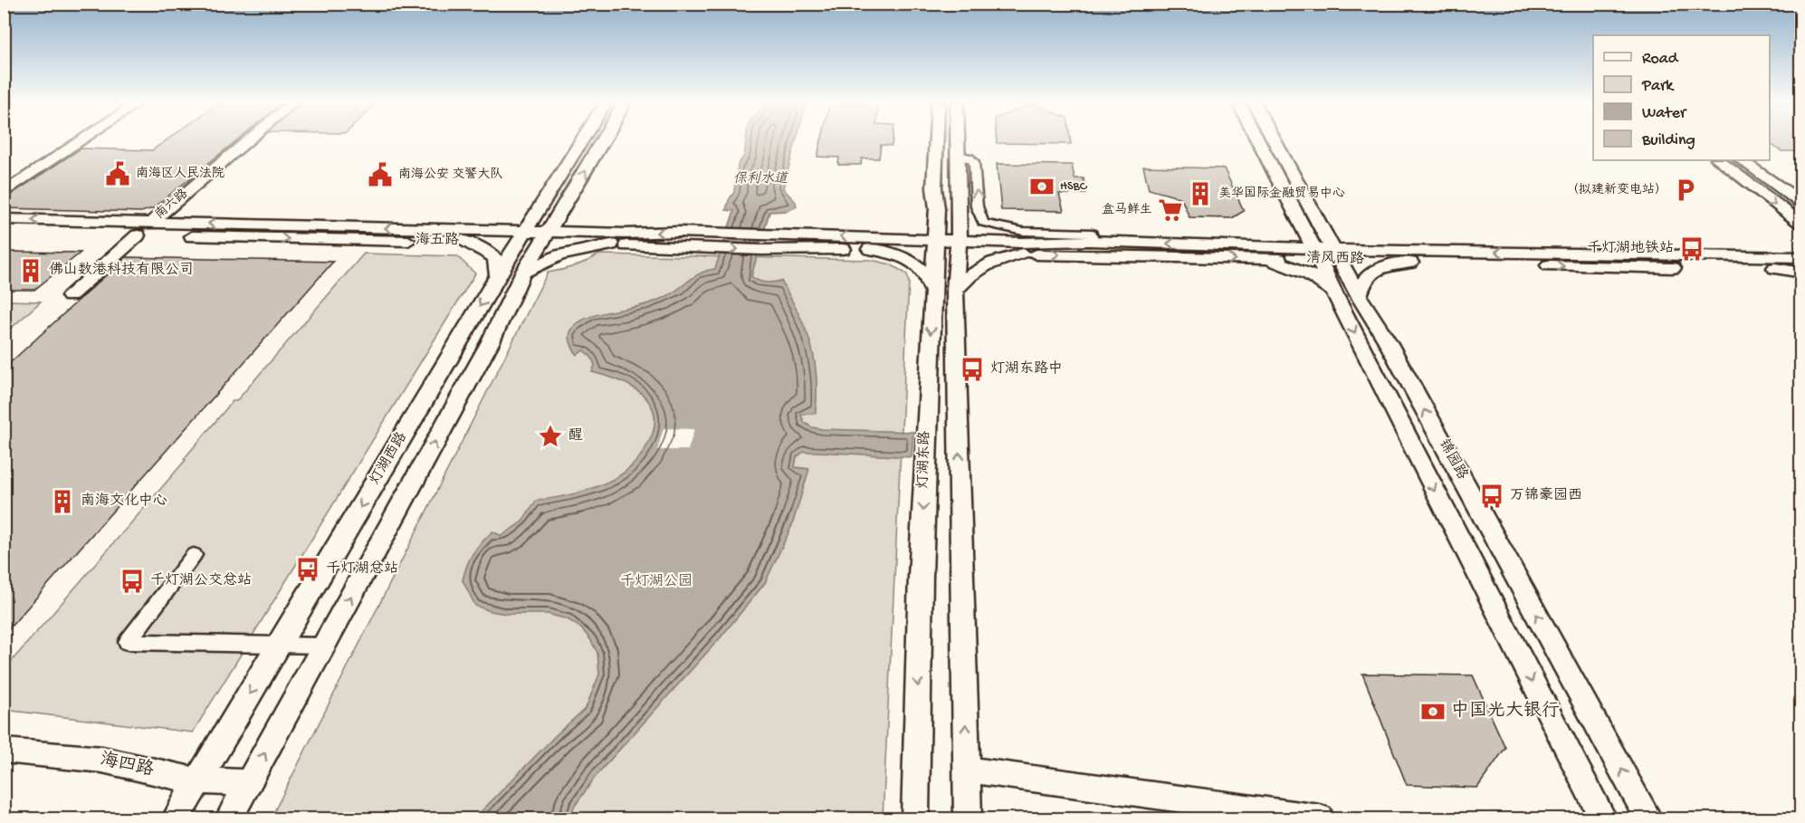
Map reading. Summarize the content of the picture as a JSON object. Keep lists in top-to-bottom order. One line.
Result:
{"streets":{"main road":["南六路","海五路","清风西路","灯湖西路","灯湖东路","锦园路","海四路"]},"crossings":[["海五路","清风西路"],["海五路","灯湖西路"],["清风西路","灯湖东路"],["清风西路","锦园路"],["灯湖西路","海四路"]],"water":["保利水道"],"parks":["千灯湖公园"],"places":{"public building":["南海区人民法院","南海公安 交警大队"],"bank":["HSBC","中国光大银行"],"parking":["（拟建新变电站）"],"building":["美华国际金融贸易中心","佛山数港科技有限公司","南海文化中心"],"supermarket":["盒马鲜生"],"bus stop":["千灯湖地铁站","灯湖东路中","万锦豪园西","千灯湖总站","千灯湖公交总站"],"place":["醒"]},"legend":["Road","Park","Water","Building"]}
